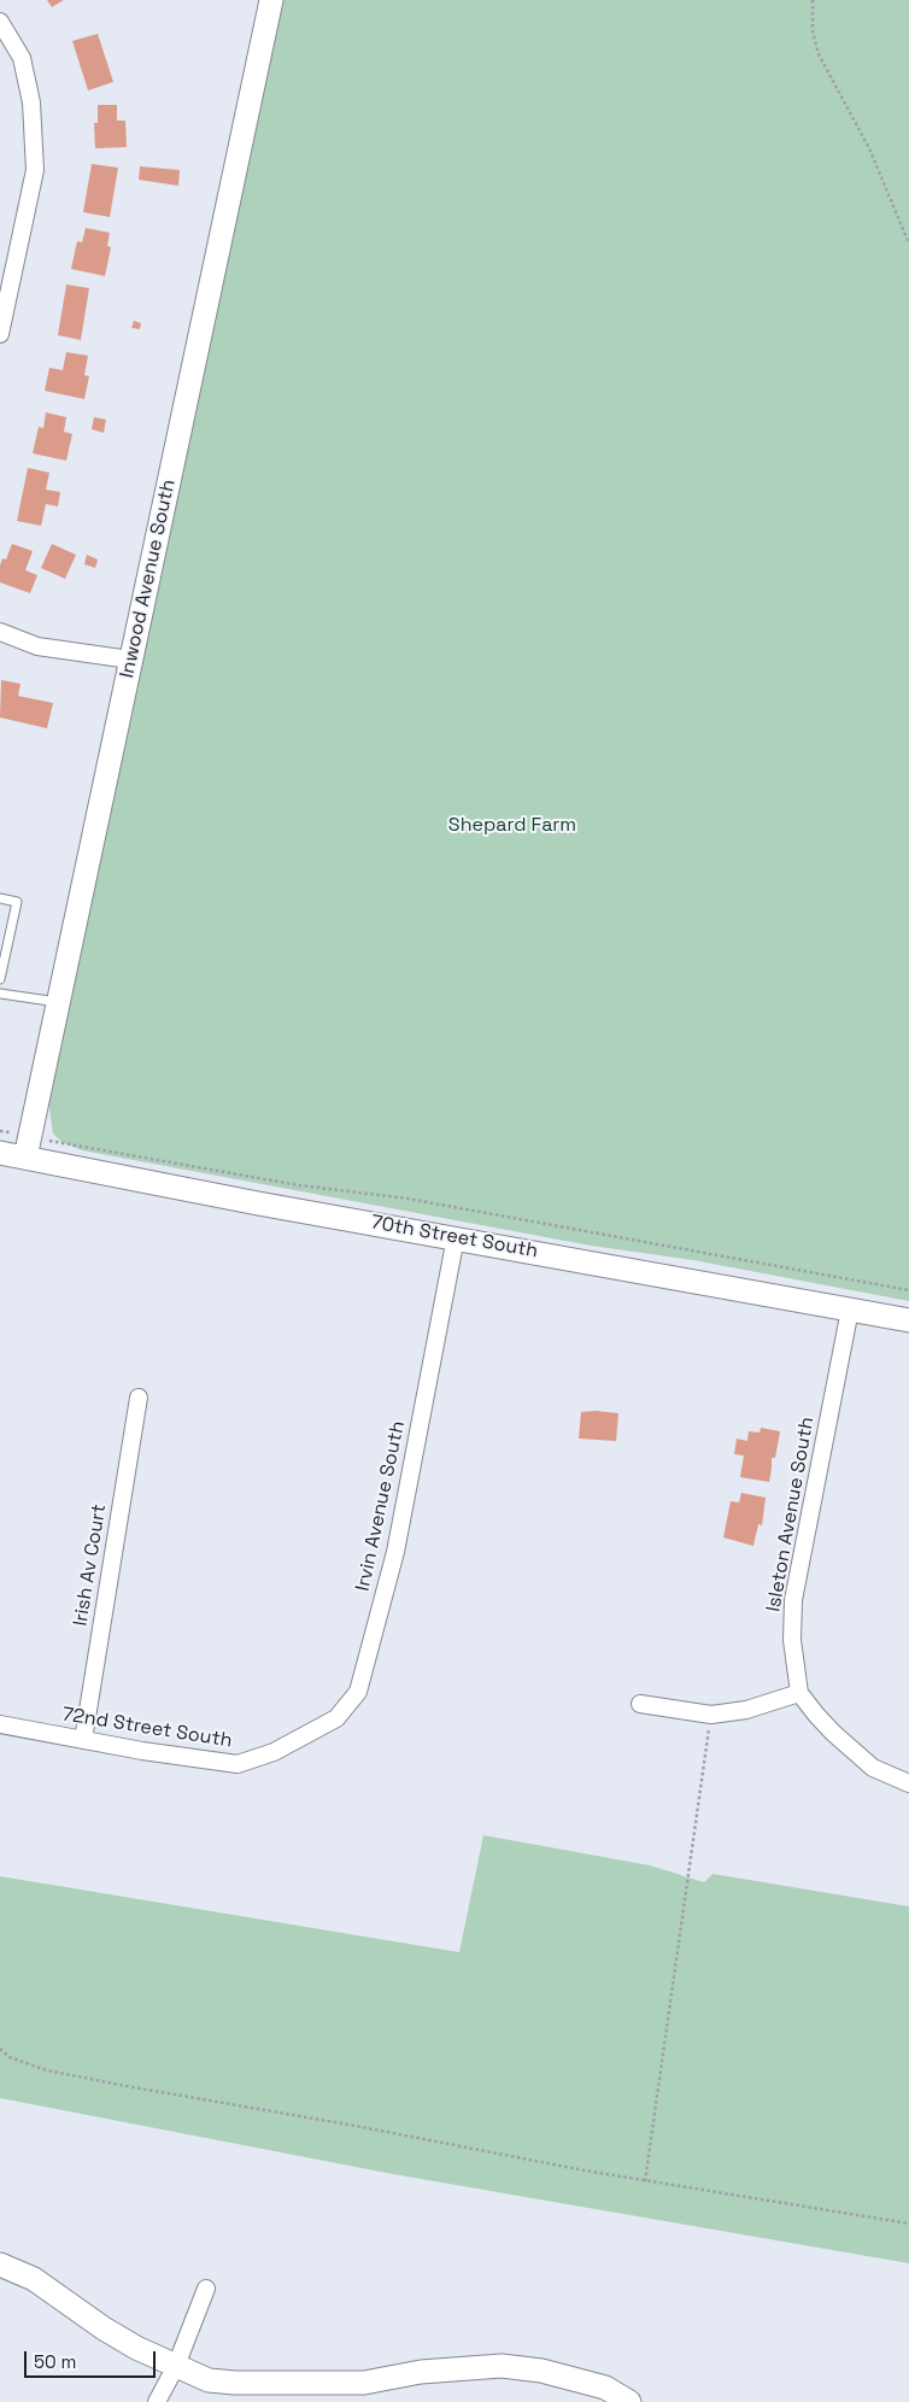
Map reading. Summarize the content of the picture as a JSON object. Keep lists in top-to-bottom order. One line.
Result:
{"streets":{"street":["Inwood Avenue South","70th Street South","Irvin Avenue South","Isleton Avenue South","Irish Av Court","72nd Street South"]},"crossings":[["Inwood Avenue South","70th Street South"],["70th Street South","Irvin Avenue South"],["70th Street South","Isleton Avenue South"],["Irvin Avenue South","72nd Street South"],["Irish Av Court","72nd Street South"]],"parks":["Shepard Farm"],"scale_bar":"50 m"}
